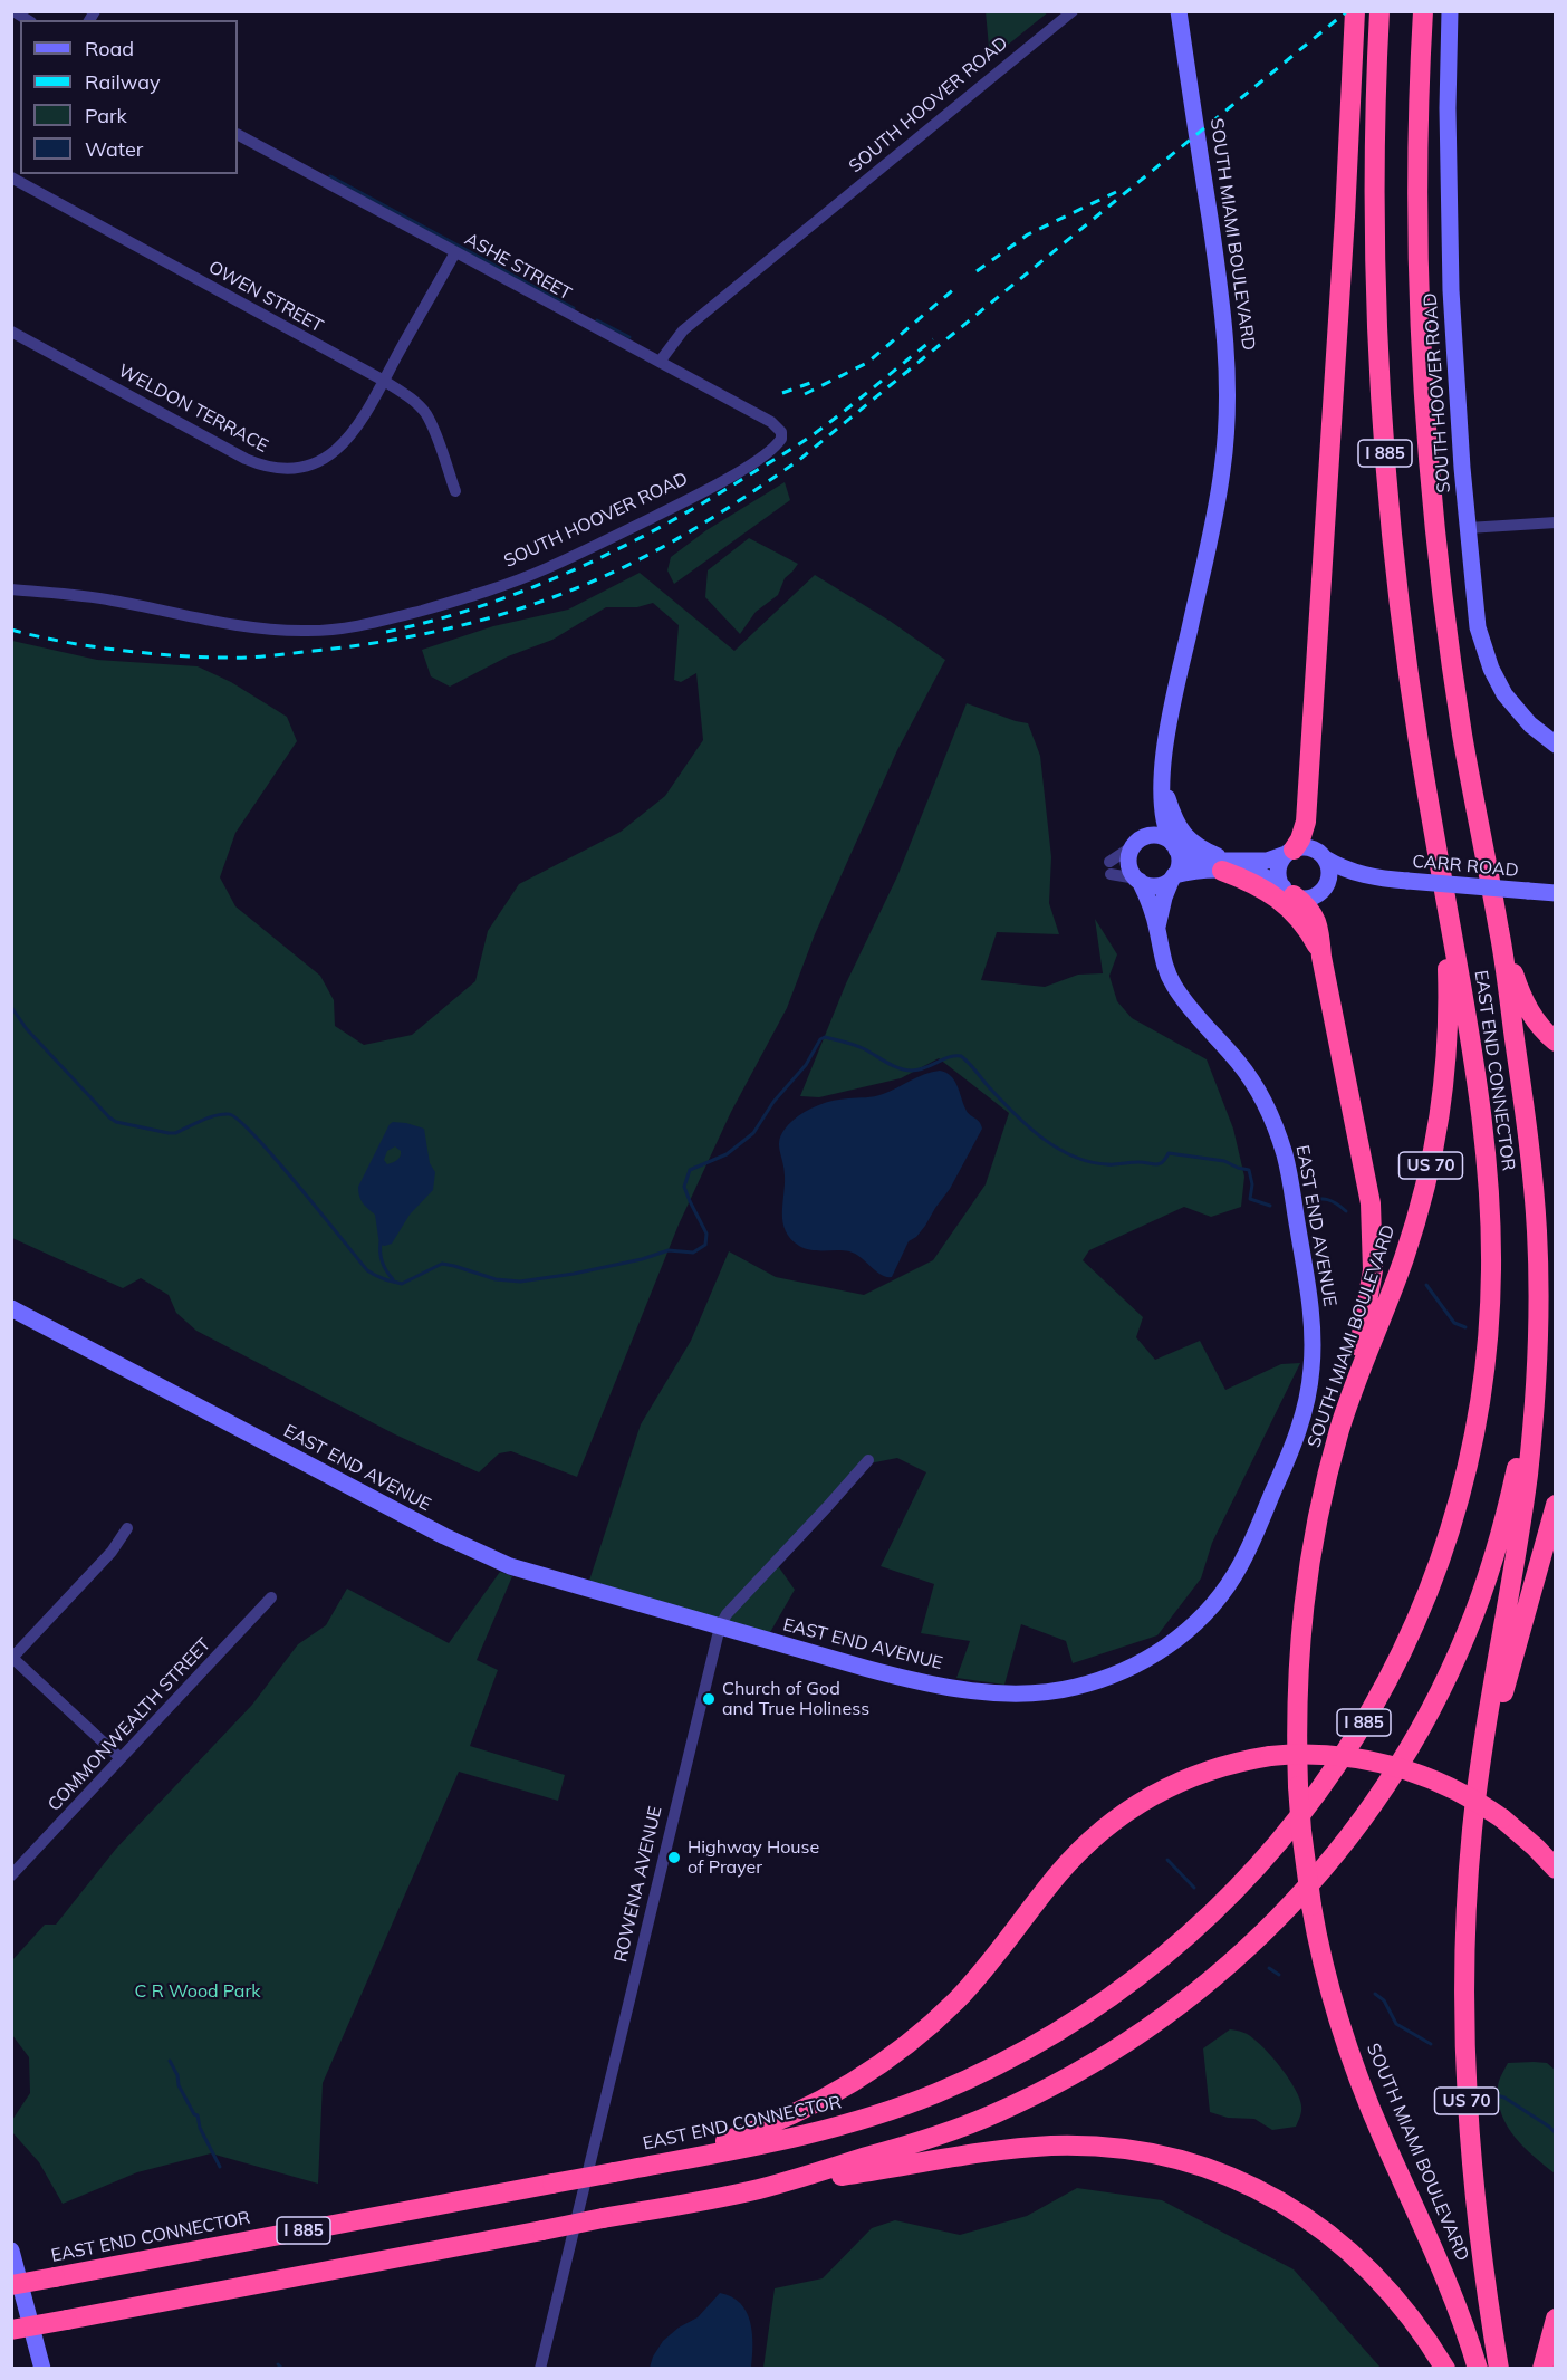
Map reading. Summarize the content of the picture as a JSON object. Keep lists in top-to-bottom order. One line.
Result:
{"streets":{"highway":["SOUTH MIAMI BOULEVARD","I 885","EAST END CONNECTOR","US 70"],"street":["SOUTH HOOVER ROAD","ASHE STREET","OWEN STREET","WELDON TERRACE","CARR ROAD","EAST END AVENUE","COMMONWEALTH STREET","ROWENA AVENUE"]},"crossings":[["SOUTH HOOVER ROAD","ASHE STREET"],["SOUTH MIAMI BOULEVARD","I 885"],["SOUTH MIAMI BOULEVARD","EAST END CONNECTOR"],["SOUTH MIAMI BOULEVARD","EAST END AVENUE"],["ASHE STREET","WELDON TERRACE"],["OWEN STREET","WELDON TERRACE"],["I 885","EAST END CONNECTOR"],["EAST END AVENUE","ROWENA AVENUE"]],"parks":["C R Wood Park"],"places":["Church of God and True Holiness","Highway House of Prayer"],"legend":["Road","Railway","Park","Water"]}
